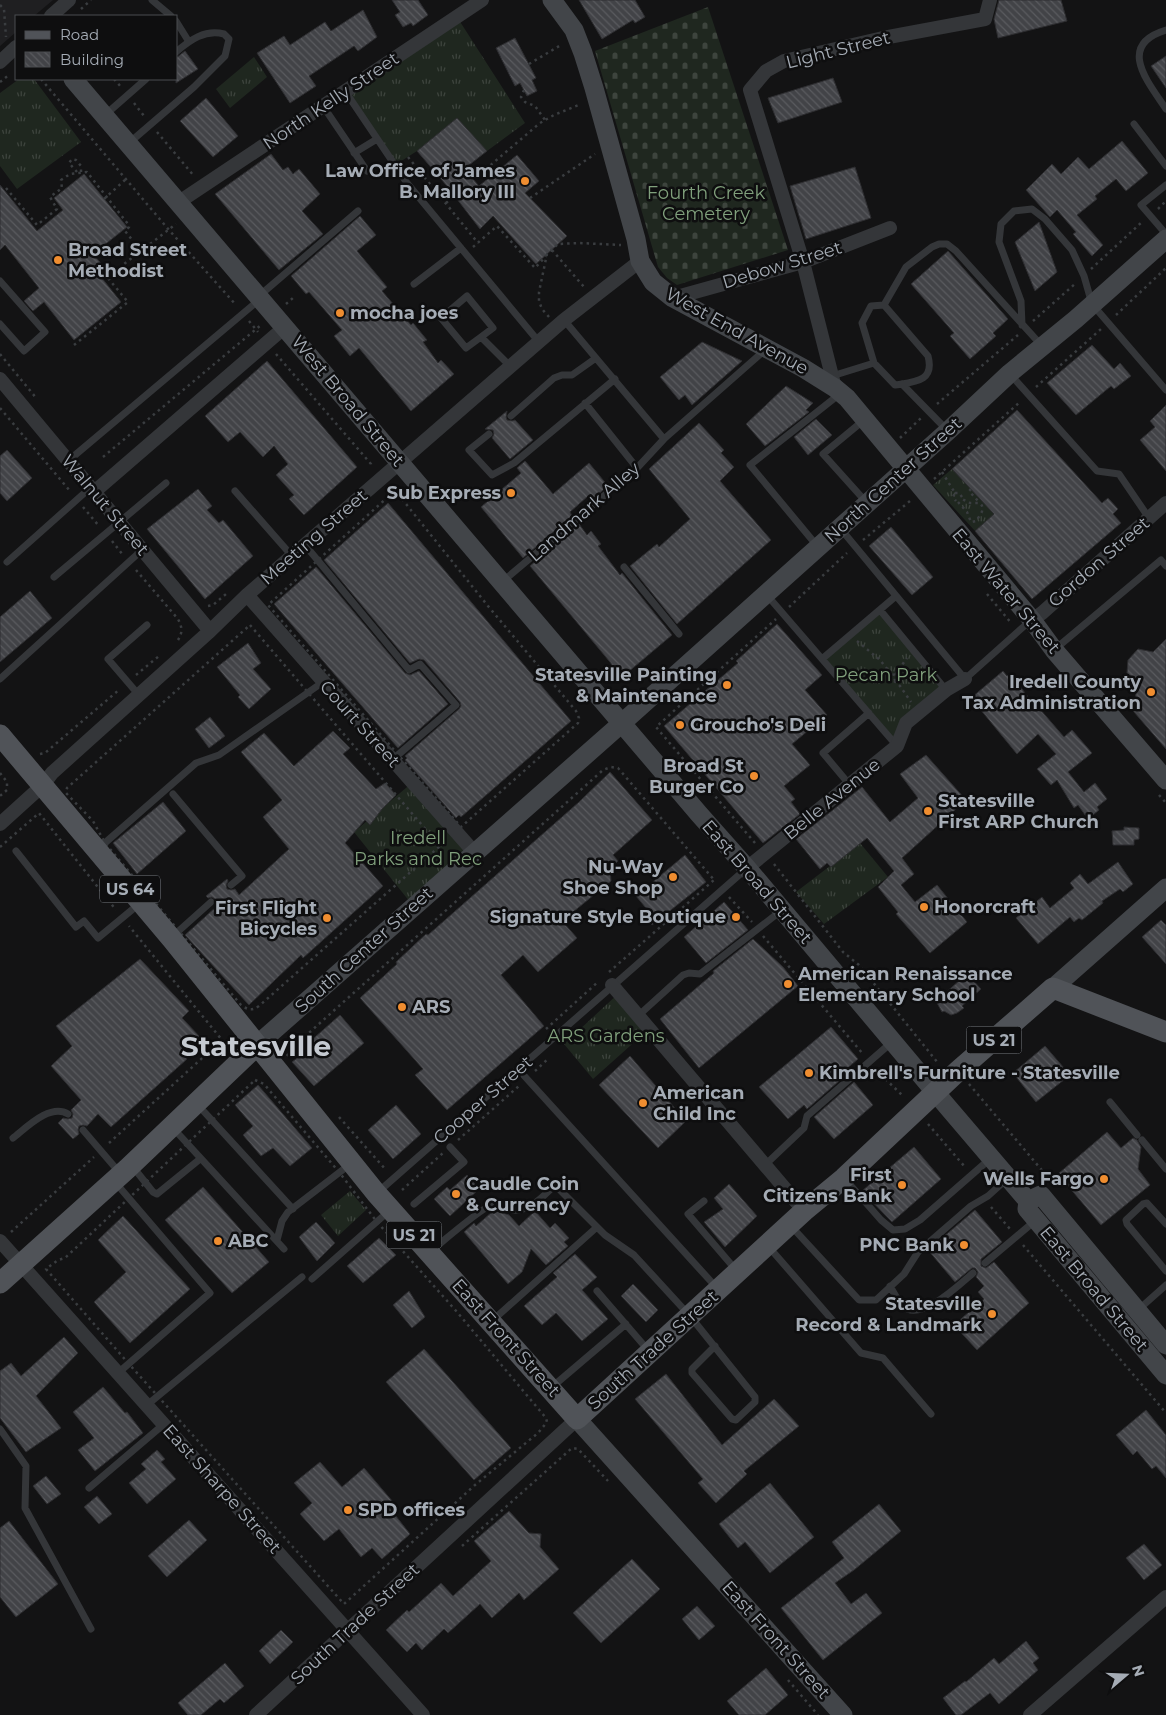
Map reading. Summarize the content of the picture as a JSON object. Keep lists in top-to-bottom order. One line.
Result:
{"streets":{"main road":["West End Avenue","West Broad Street","North Center Street","East Water Street","East Broad Street","US 64","South Center Street","US 21","East Front Street","South Trade Street"],"street":["Light Street","North Kelly Street","Debow Street","Walnut Street","Meeting Street","Gordon Street","Court Street","Belle Avenue","East Sharpe Street"],"lane":["Landmark Alley","Cooper Street"]},"crossings":[["Light Street","Debow Street"],["Light Street","West End Avenue"],["North Kelly Street","West Broad Street"],["Debow Street","West End Avenue"],["West End Avenue","North Center Street"],["West End Avenue","Landmark Alley"],["West End Avenue","Meeting Street"],["West End Avenue","East Water Street"],["West Broad Street","North Center Street"],["West Broad Street","Landmark Alley"],["West Broad Street","Meeting Street"],["West Broad Street","East Broad Street"],["West Broad Street","South Center Street"],["North Center Street","East Water Street"],["North Center Street","East Broad Street"],["North Center Street","South Center Street"],["Walnut Street","Meeting Street"],["Meeting Street","Court Street"],["Meeting Street","US 64"],["Gordon Street","East Water Street"],["Court Street","South Center Street"],["Belle Avenue","East Broad Street"],["Belle Avenue","Cooper Street"],["East Broad Street","South Center Street"],["East Broad Street","Cooper Street"],["East Broad Street","South Trade Street"],["US 64","South Center Street"],["US 64","East Front Street"],["South Center Street","East Front Street"],["South Center Street","East Sharpe Street"],["Cooper Street","East Front Street"],["East Front Street","South Trade Street"],["South Trade Street","East Sharpe Street"]],"districts":["Statesville"],"parks":["Fourth Creek Cemetery","Pecan Park","Iredell Parks and Rec","ARS Gardens"],"places":["Law Office of James B. Mallory III","Broad Street Methodist","mocha joes","Sub Express","Statesville Painting & Maintenance","Iredell County Tax Administration","Groucho's Deli","Broad St Burger Co","Statesville First ARP Church","Nu-Way Shoe Shop","Honorcraft","Signature Style Boutique","First Flight Bicycles","American Renaissance Elementary School","ARS","Kimbrell's Furniture - Statesville","American Child Inc","Wells Fargo","First Citizens Bank","Caudle Coin & Currency","ABC","PNC Bank","Statesville Record & Landmark","SPD offices"],"legend":["Road","Building"],"north":"right"}
